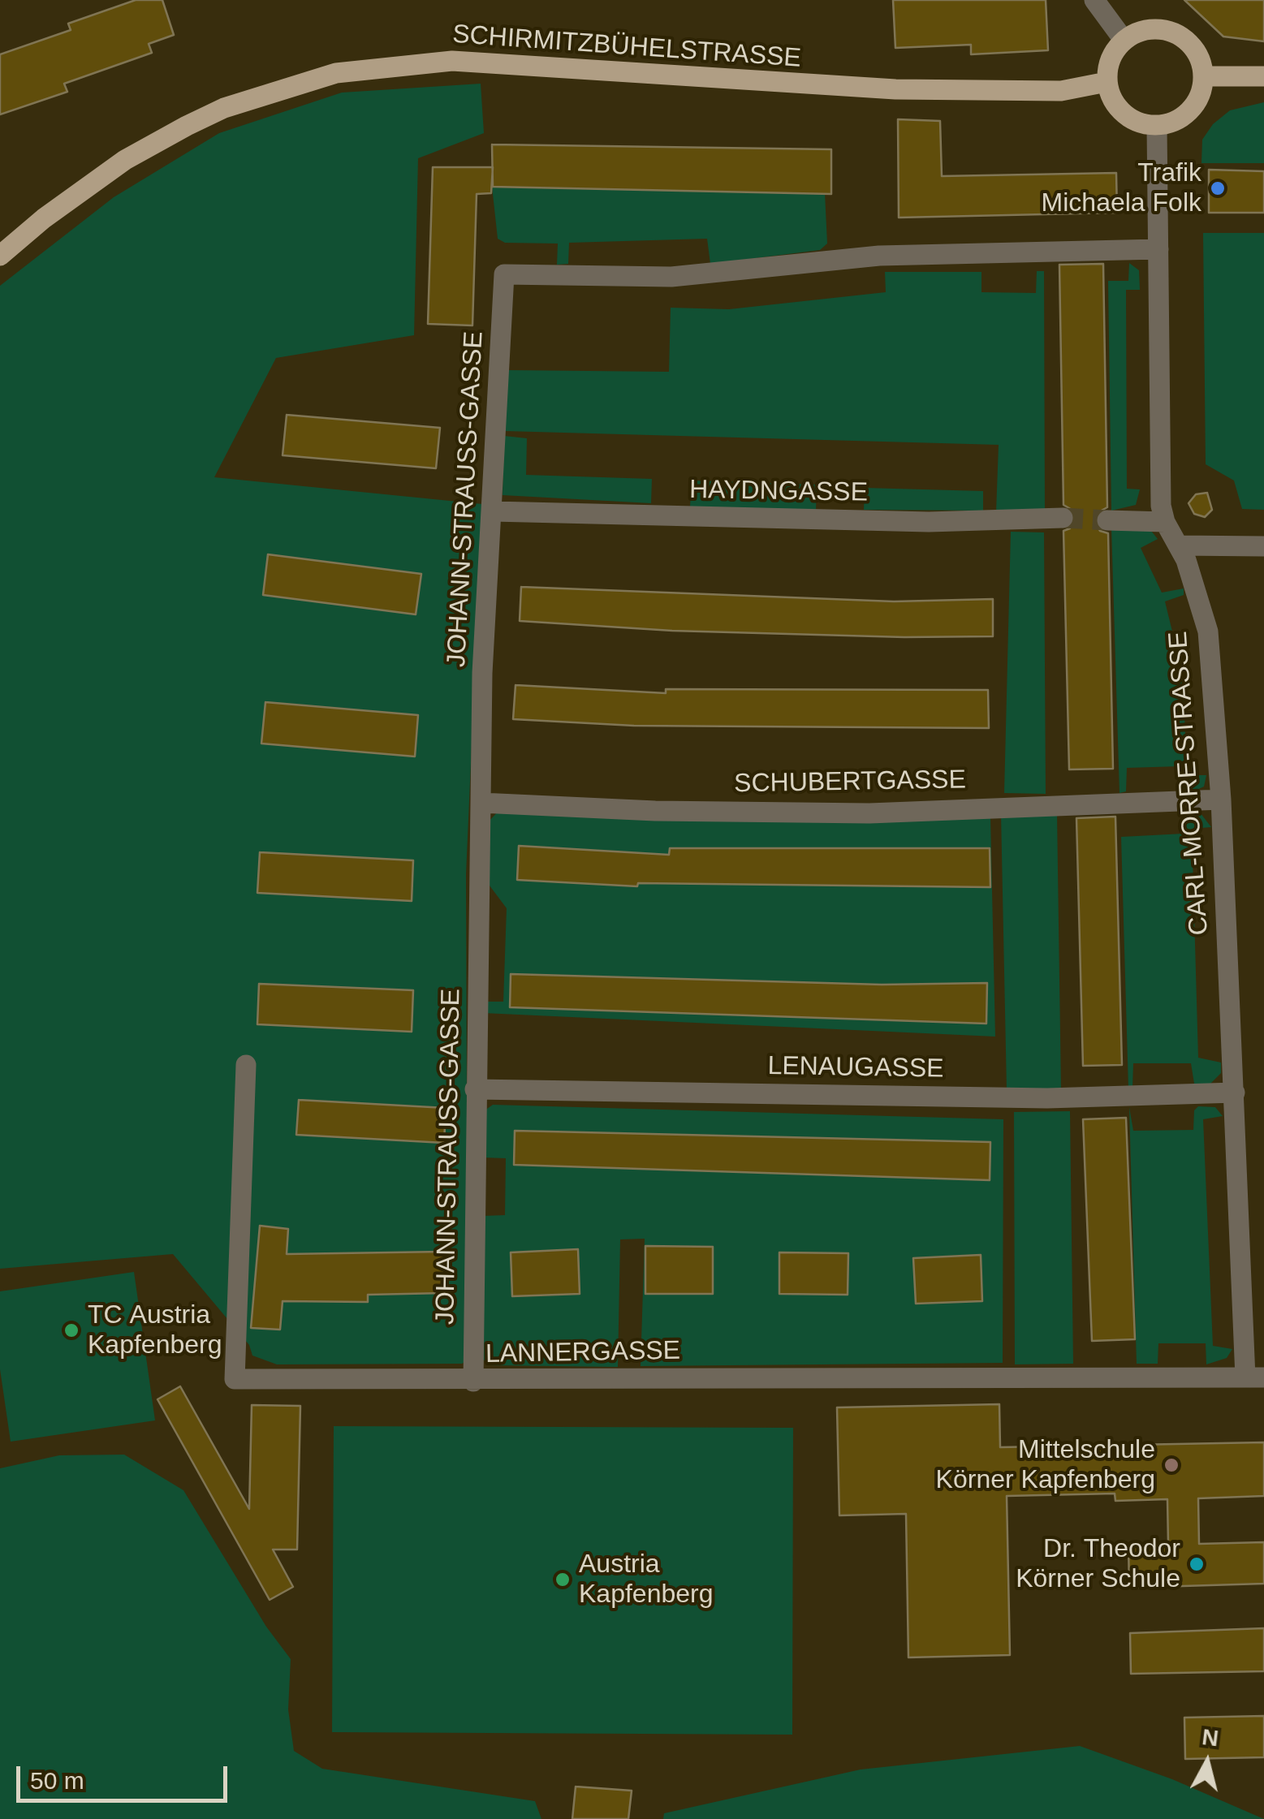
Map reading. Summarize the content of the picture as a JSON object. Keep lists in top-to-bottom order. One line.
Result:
{"streets":{"main road":["SCHIRMITZBÜHELSTRASSE"],"street":["HAYDNGASSE","JOHANN-STRAUSS-GASSE","SCHUBERTGASSE","CARL-MORRE-STRASSE","LENAUGASSE","LANNERGASSE"]},"crossings":[["SCHIRMITZBÜHELSTRASSE","CARL-MORRE-STRASSE"],["HAYDNGASSE","JOHANN-STRAUSS-GASSE"],["JOHANN-STRAUSS-GASSE","SCHUBERTGASSE"],["JOHANN-STRAUSS-GASSE","CARL-MORRE-STRASSE"],["JOHANN-STRAUSS-GASSE","LENAUGASSE"],["JOHANN-STRAUSS-GASSE","LANNERGASSE"],["SCHUBERTGASSE","CARL-MORRE-STRASSE"],["CARL-MORRE-STRASSE","LENAUGASSE"],["CARL-MORRE-STRASSE","LANNERGASSE"]],"places":["Trafik Michaela Folk","TC Austria Kapfenberg","Mittelschule Körner Kapfenberg","Dr. Theodor Körner Schule","Austria Kapfenberg"],"scale_bar":"50 m","north":"top"}
